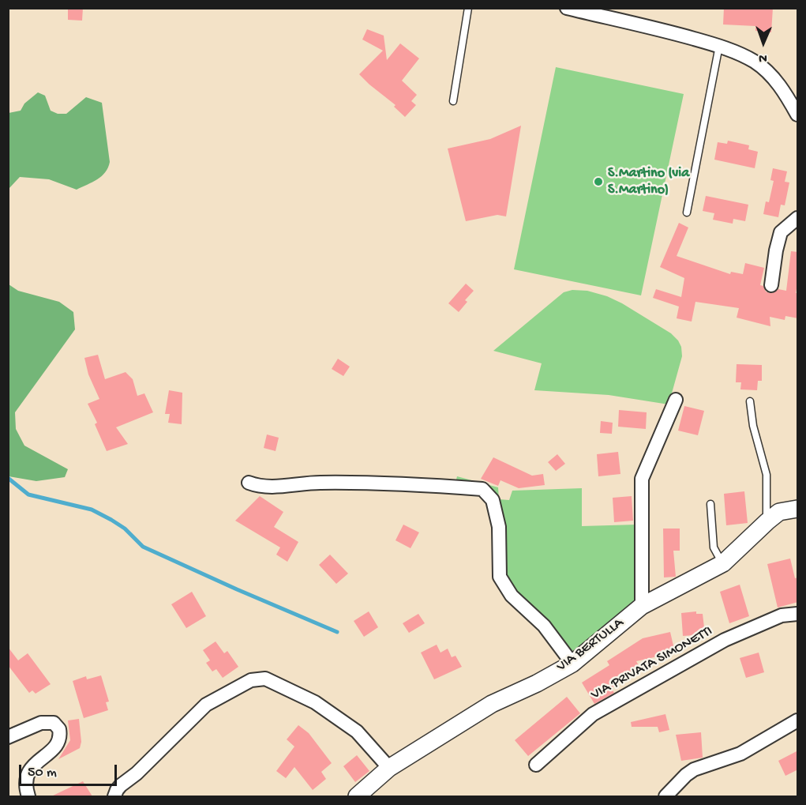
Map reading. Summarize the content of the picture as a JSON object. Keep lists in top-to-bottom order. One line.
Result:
{"streets":{"street":["VIA BERTULLA","VIA PRIVATA SIMONETTI"]},"places":["S.Martino (via S.Martino)"],"scale_bar":"50 m","north":"bottom"}
